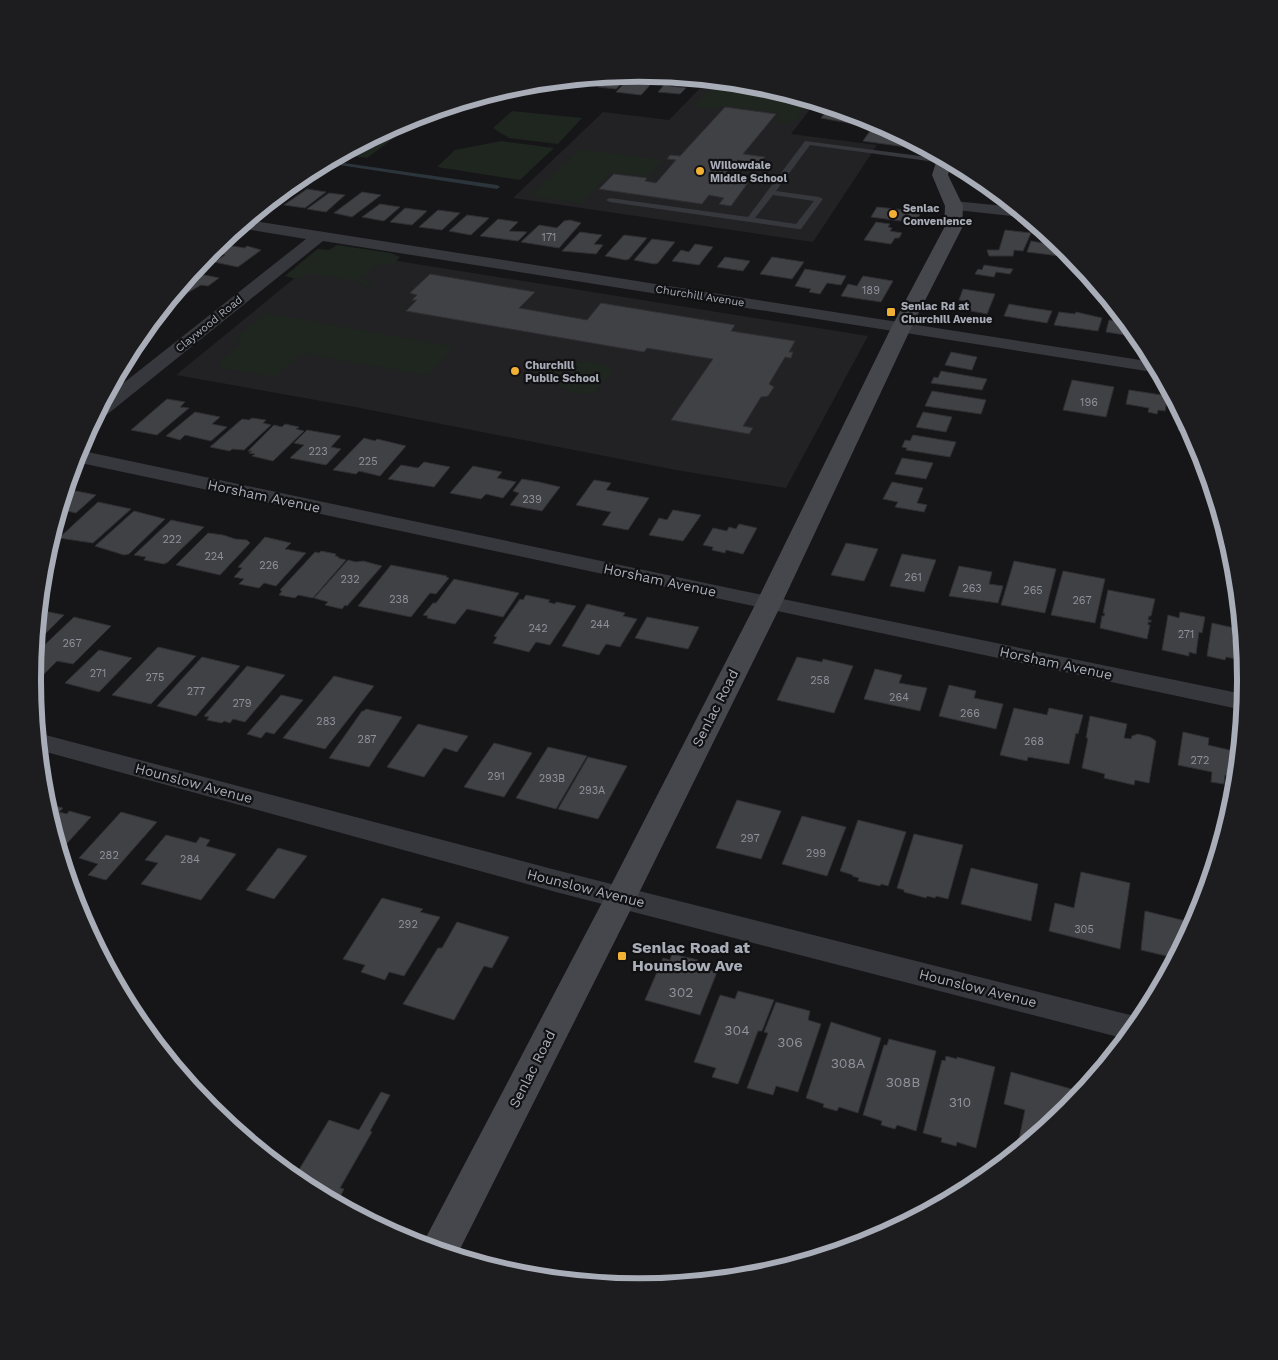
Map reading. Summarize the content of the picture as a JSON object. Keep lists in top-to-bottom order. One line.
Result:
{"streets":{"street":["Churchill Avenue","Claywood Road","Horsham Avenue","Senlac Road","Hounslow Avenue"]},"crossings":[["Churchill Avenue","Claywood Road"],["Churchill Avenue","Senlac Road"],["Horsham Avenue","Senlac Road"],["Senlac Road","Hounslow Avenue"]],"places":{"other":["Willowdale Middle School","Senlac Convenience","Churchill Public School"],"transit":["Senlac Rd at Churchill Avenue","Senlac Road at Hounslow Ave"]},"house_numbers":["171","189","196","223","225","239","222","224","226","261","232","263","265","238","267","244","242","271","267","271","275","258","277","264","279","266","283","287","268","272","291","293B","293A","297","299","282","284","292","305","302","304","306","308A","308B","310"]}
